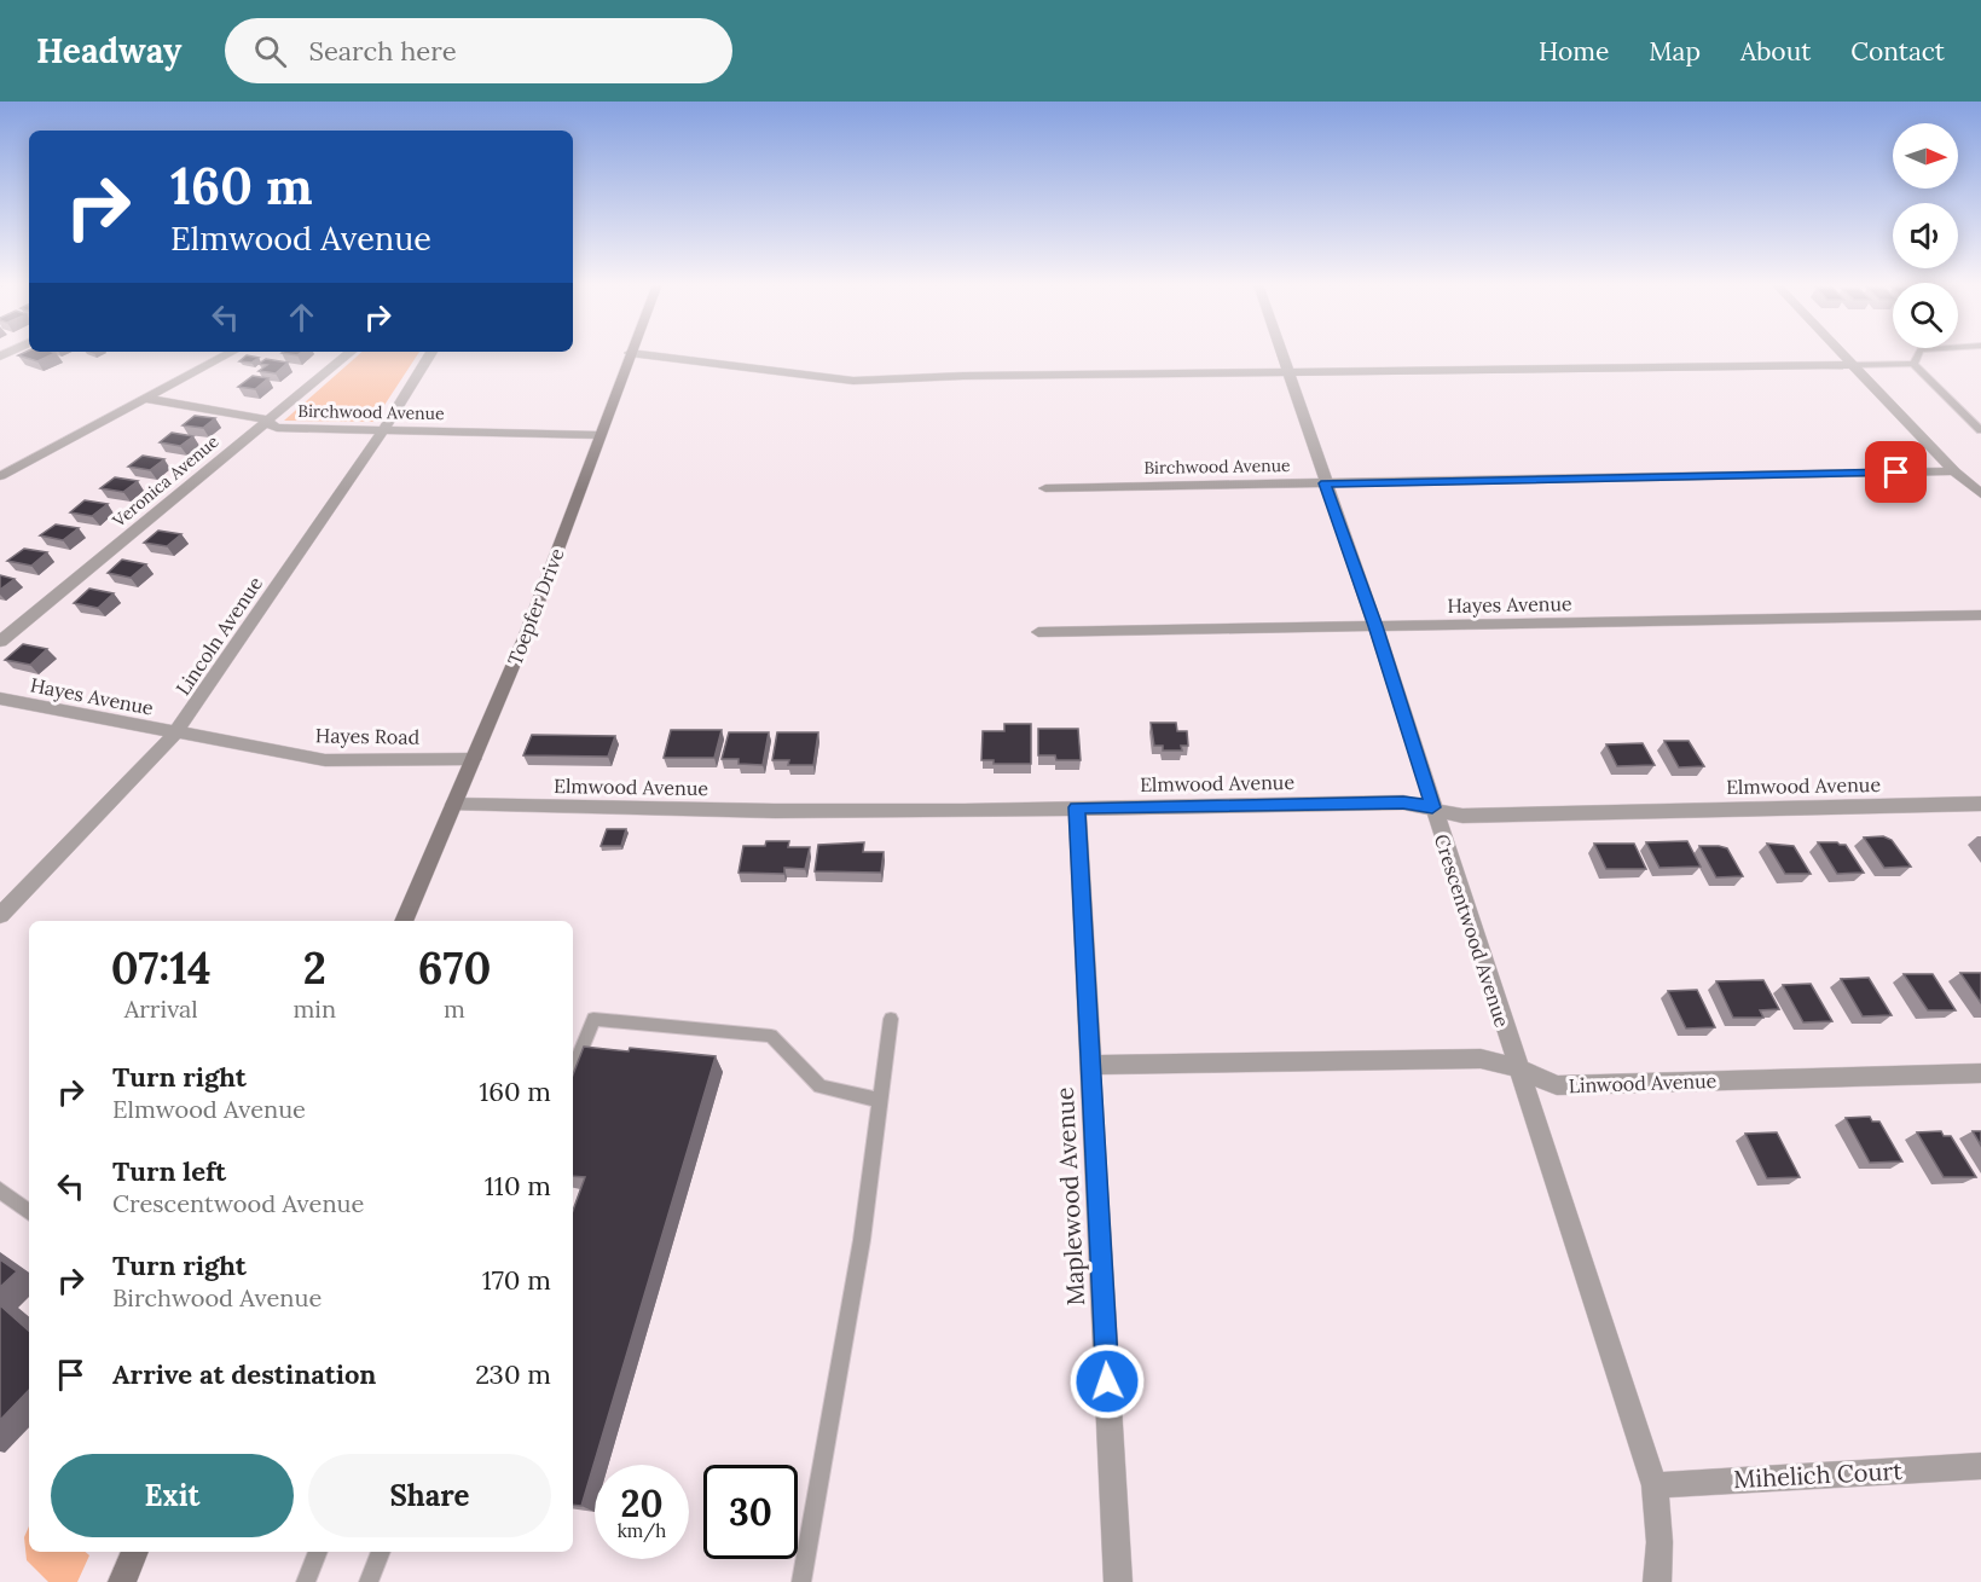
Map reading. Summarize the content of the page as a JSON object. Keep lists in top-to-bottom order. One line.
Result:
{"streets":{"street":["Birchwood Avenue","Veronica Avenue","Hayes Avenue","Toepfer Drive","Lincoln Avenue","Hayes Road","Elmwood Avenue","Crescentwood Avenue","Linwood Avenue","Maplewood Avenue","Mihelich Court"]},"crossings":[["Birchwood Avenue","Veronica Avenue"],["Birchwood Avenue","Toepfer Drive"],["Birchwood Avenue","Lincoln Avenue"],["Birchwood Avenue","Crescentwood Avenue"],["Hayes Avenue","Lincoln Avenue"],["Hayes Avenue","Hayes Road"],["Hayes Avenue","Crescentwood Avenue"],["Toepfer Drive","Hayes Road"],["Toepfer Drive","Elmwood Avenue"],["Lincoln Avenue","Hayes Road"],["Elmwood Avenue","Crescentwood Avenue"],["Elmwood Avenue","Maplewood Avenue"],["Crescentwood Avenue","Linwood Avenue"],["Crescentwood Avenue","Mihelich Court"],["Linwood Avenue","Maplewood Avenue"]],"north":"right","page":{"header":"Headway","search":"Search here","nav":["Home","Map","About","Contact"],"turn":["160 m","Elmwood Avenue"],"eta":["07:14","Arrival","2","min","670","m"],"list":[{"name":"Turn right","note":"Elmwood Avenue","value":"160 m"},{"name":"Turn left","note":"Crescentwood Avenue","value":"110 m"},{"name":"Turn right","note":"Birchwood Avenue","value":"170 m"},{"name":"Arrive at destination","value":"230 m"}],"buttons":["Exit","Share"],"speed":"20 km/h","limit":"30"}}
